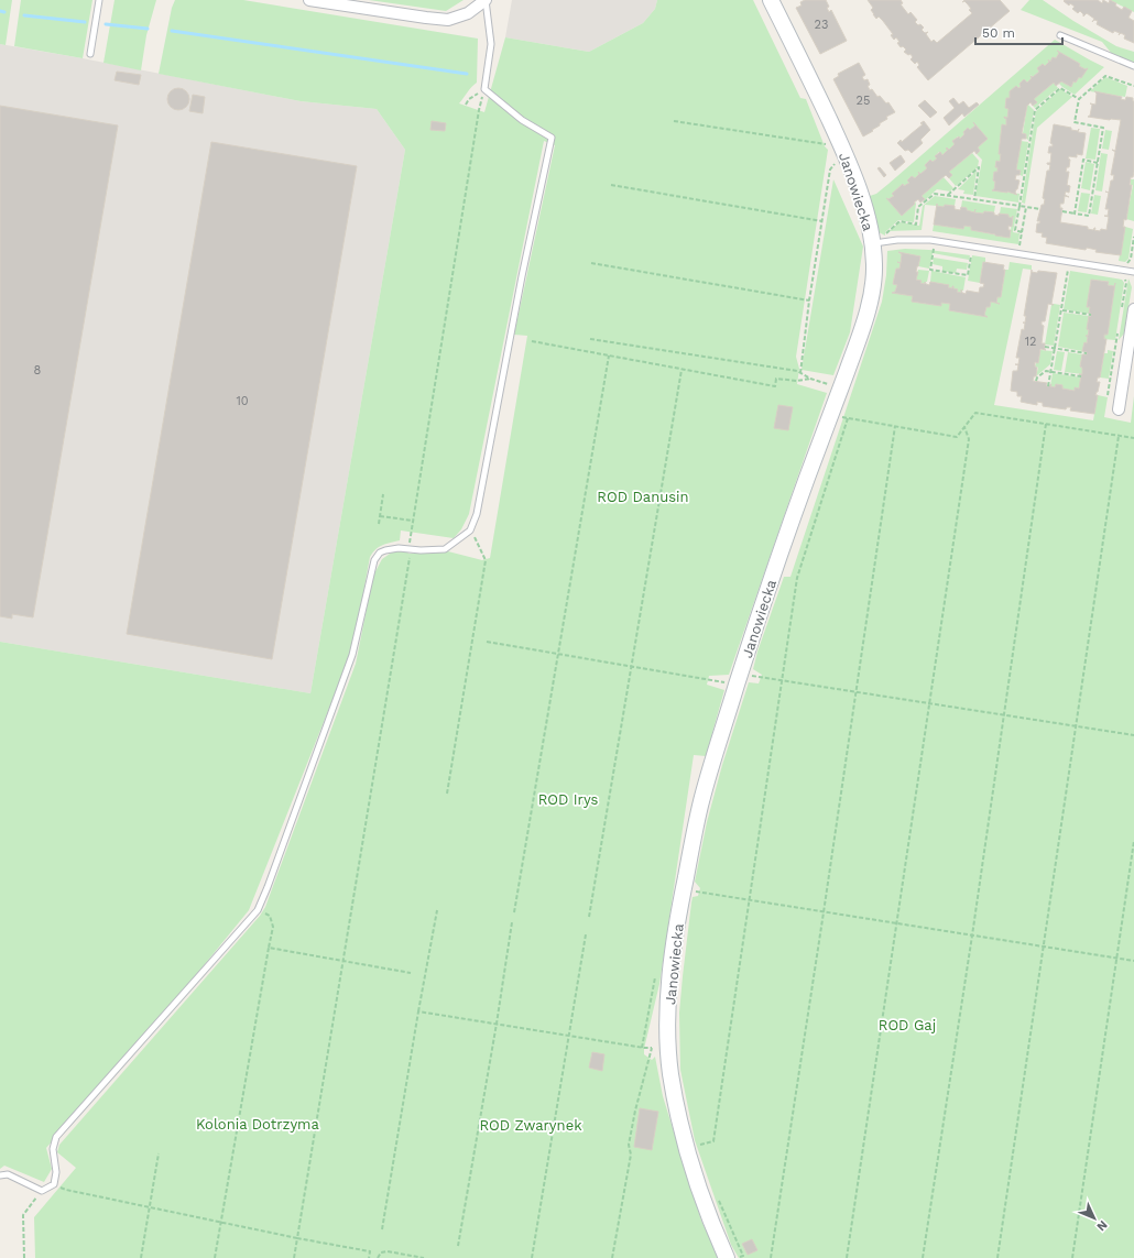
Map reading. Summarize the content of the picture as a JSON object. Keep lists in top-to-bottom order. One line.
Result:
{"streets":{"street":["Janowiecka"]},"parks":["ROD Danusin","ROD Irys","ROD Gaj","Kolonia Dotrzyma","ROD Zwarynek"],"house_numbers":["23","25","12","8","10"],"scale_bar":"50 m","north":"bottom right"}
